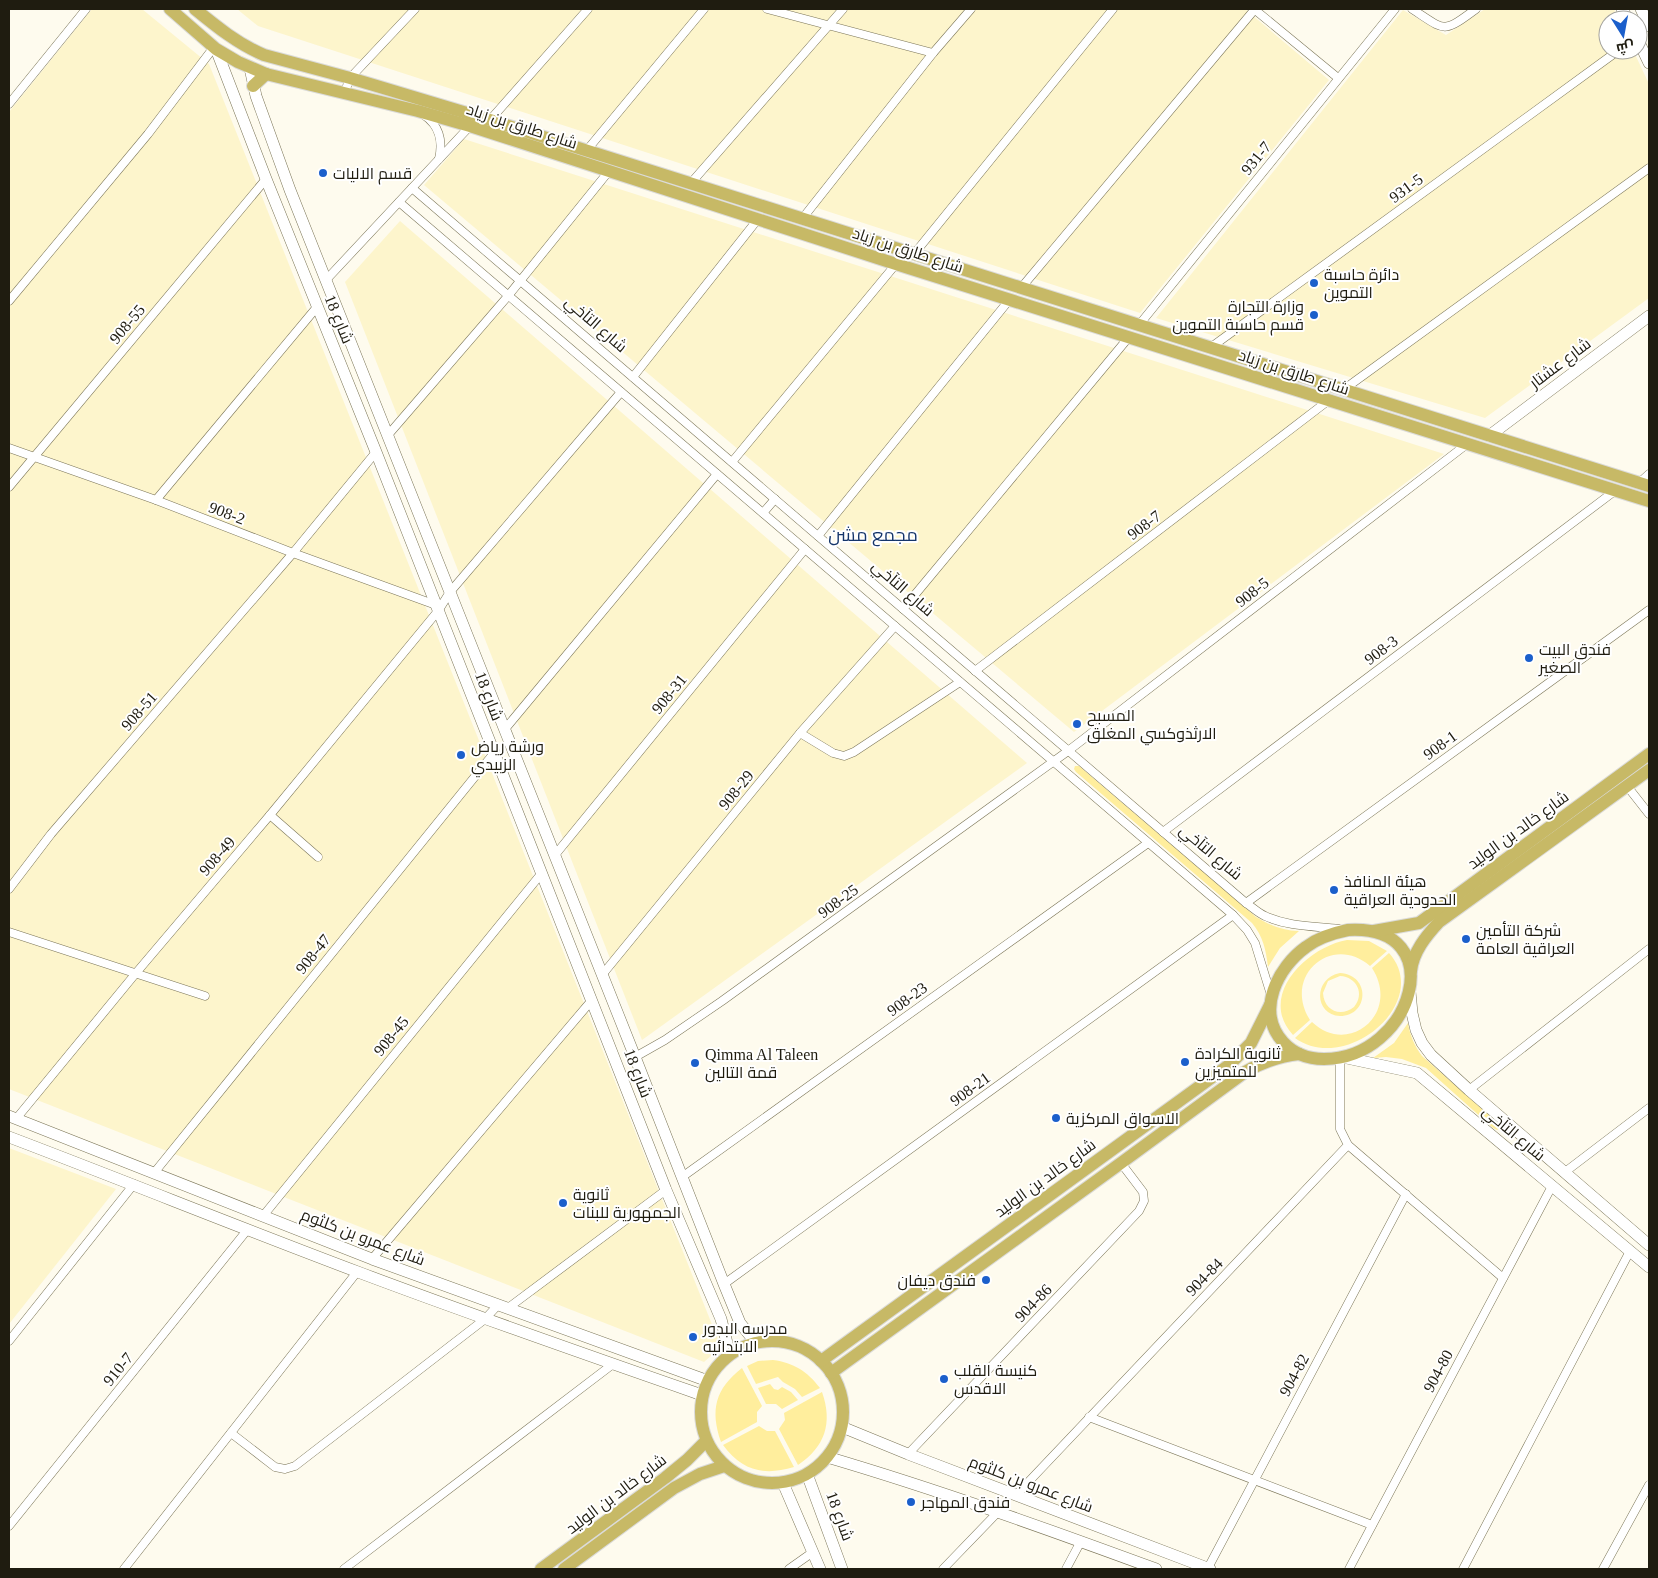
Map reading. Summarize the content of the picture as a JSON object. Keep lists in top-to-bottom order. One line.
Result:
{"streets":{"main road":["شارع طارق بن زياد","شارع خالد بن الوليد"],"street":["931-7","931-5","شارع 18","908-55","شارع التآخي","شارع عشتار","908-2","908-7","908-5","908-3","908-31","908-51","908-1","908-29","908-49","908-25","908-47","908-23","908-45","908-21","شارع عمرو بن كلثوم","904-84","904-86","910-7","904-80","904-82"]},"crossings":[["شارع طارق بن زياد","931-7"],["شارع طارق بن زياد","931-5"],["شارع طارق بن زياد","شارع 18"],["شارع طارق بن زياد","شارع عشتار"],["شارع طارق بن زياد","908-7"],["شارع طارق بن زياد","908-5"],["شارع طارق بن زياد","908-3"],["شارع 18","908-55"],["شارع 18","908-2"],["شارع 18","908-31"],["شارع 18","908-51"],["شارع 18","908-29"],["شارع 18","شارع خالد بن الوليد"],["شارع 18","908-49"],["شارع 18","908-25"],["شارع 18","908-47"],["شارع 18","908-23"],["شارع 18","908-45"],["شارع 18","908-21"],["شارع 18","شارع عمرو بن كلثوم"],["908-55","908-2"],["شارع التآخي","908-7"],["شارع التآخي","908-5"],["شارع التآخي","908-3"],["شارع التآخي","908-31"],["شارع التآخي","908-1"],["شارع التآخي","908-29"],["شارع التآخي","شارع خالد بن الوليد"],["شارع التآخي","908-49"],["شارع التآخي","908-25"],["شارع التآخي","908-23"],["شارع التآخي","908-21"],["شارع التآخي","904-80"],["908-2","908-51"],["908-2","908-49"],["908-5","908-25"],["شارع خالد بن الوليد","شارع عمرو بن كلثوم"],["شارع خالد بن الوليد","904-86"],["908-49","شارع عمرو بن كلثوم"],["908-47","شارع عمرو بن كلثوم"],["908-45","شارع عمرو بن كلثوم"],["شارع عمرو بن كلثوم","904-84"],["شارع عمرو بن كلثوم","904-86"],["شارع عمرو بن كلثوم","910-7"],["شارع عمرو بن كلثوم","904-82"]],"districts":["مجمع مشن"],"places":["قسم الاليات","دائرة حاسبة التموين","وزارة التجارة قسم حاسبة التموين","فندق البيت الصغير","المسبح الارثذوكسي المغلق","ورشة رياض الزبيدي","هيئة المنافذ الحدودية العراقية","شركة التأمين العراقية العامة","ثانوية الكرادة للمتميزين","Qimma Al Taleen قمة التالين","الاسواق المركزية","ثانوية الجمهورية للبنات","فندق ديفان","مدرسه البدور الابتدائيه","كنيسة القلب الاقدس","فندق المهاجر"],"north":"bottom"}
